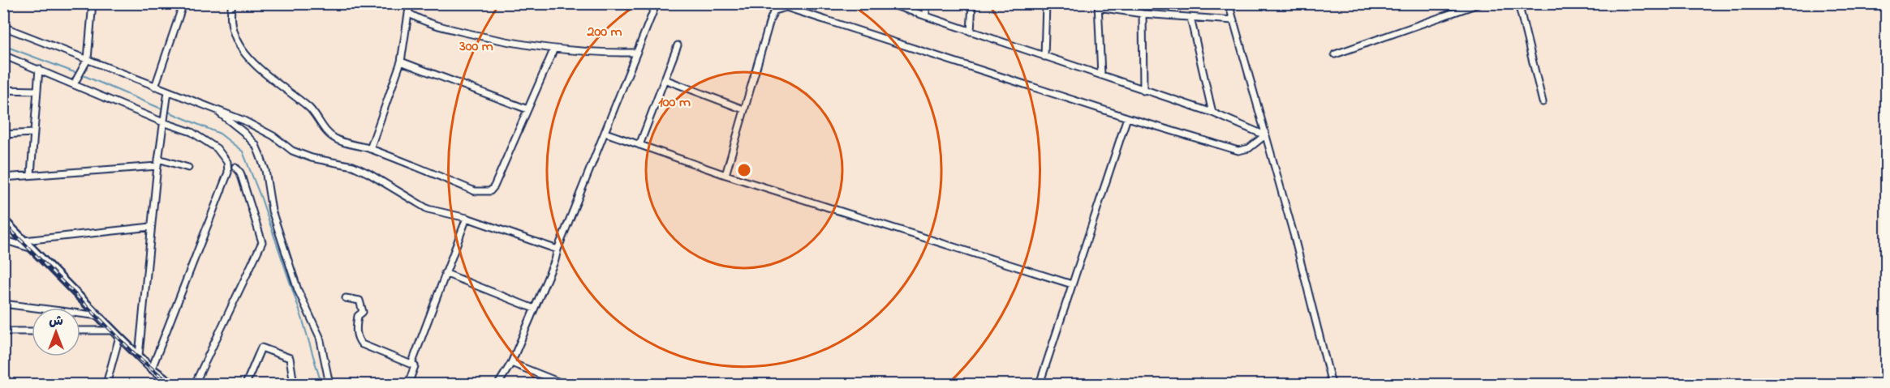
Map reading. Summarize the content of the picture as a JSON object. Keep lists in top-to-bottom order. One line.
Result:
{"north":"top","rings":["200 m","300 m","100 m"]}
